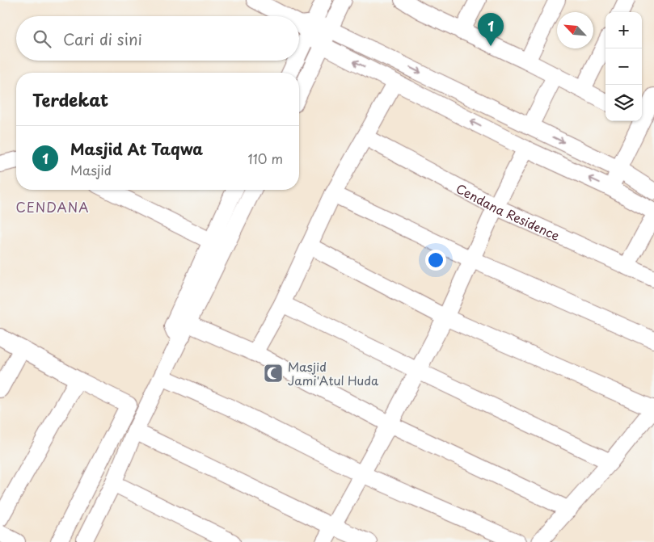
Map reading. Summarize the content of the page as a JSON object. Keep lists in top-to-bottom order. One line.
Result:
{"streets":{"street":["Cendana Residence"]},"districts":["CENDANA"],"places":{"mosque":["Masjid Jami'Atul Huda"]},"north":"top left","page":{"map_buttons":["+","−"],"pins":"1","search":"Cari di sini","heading":"Terdekat","list":[{"mark":"1","name":"Masjid At Taqwa","note":"Masjid","value":"110 m"}]}}
